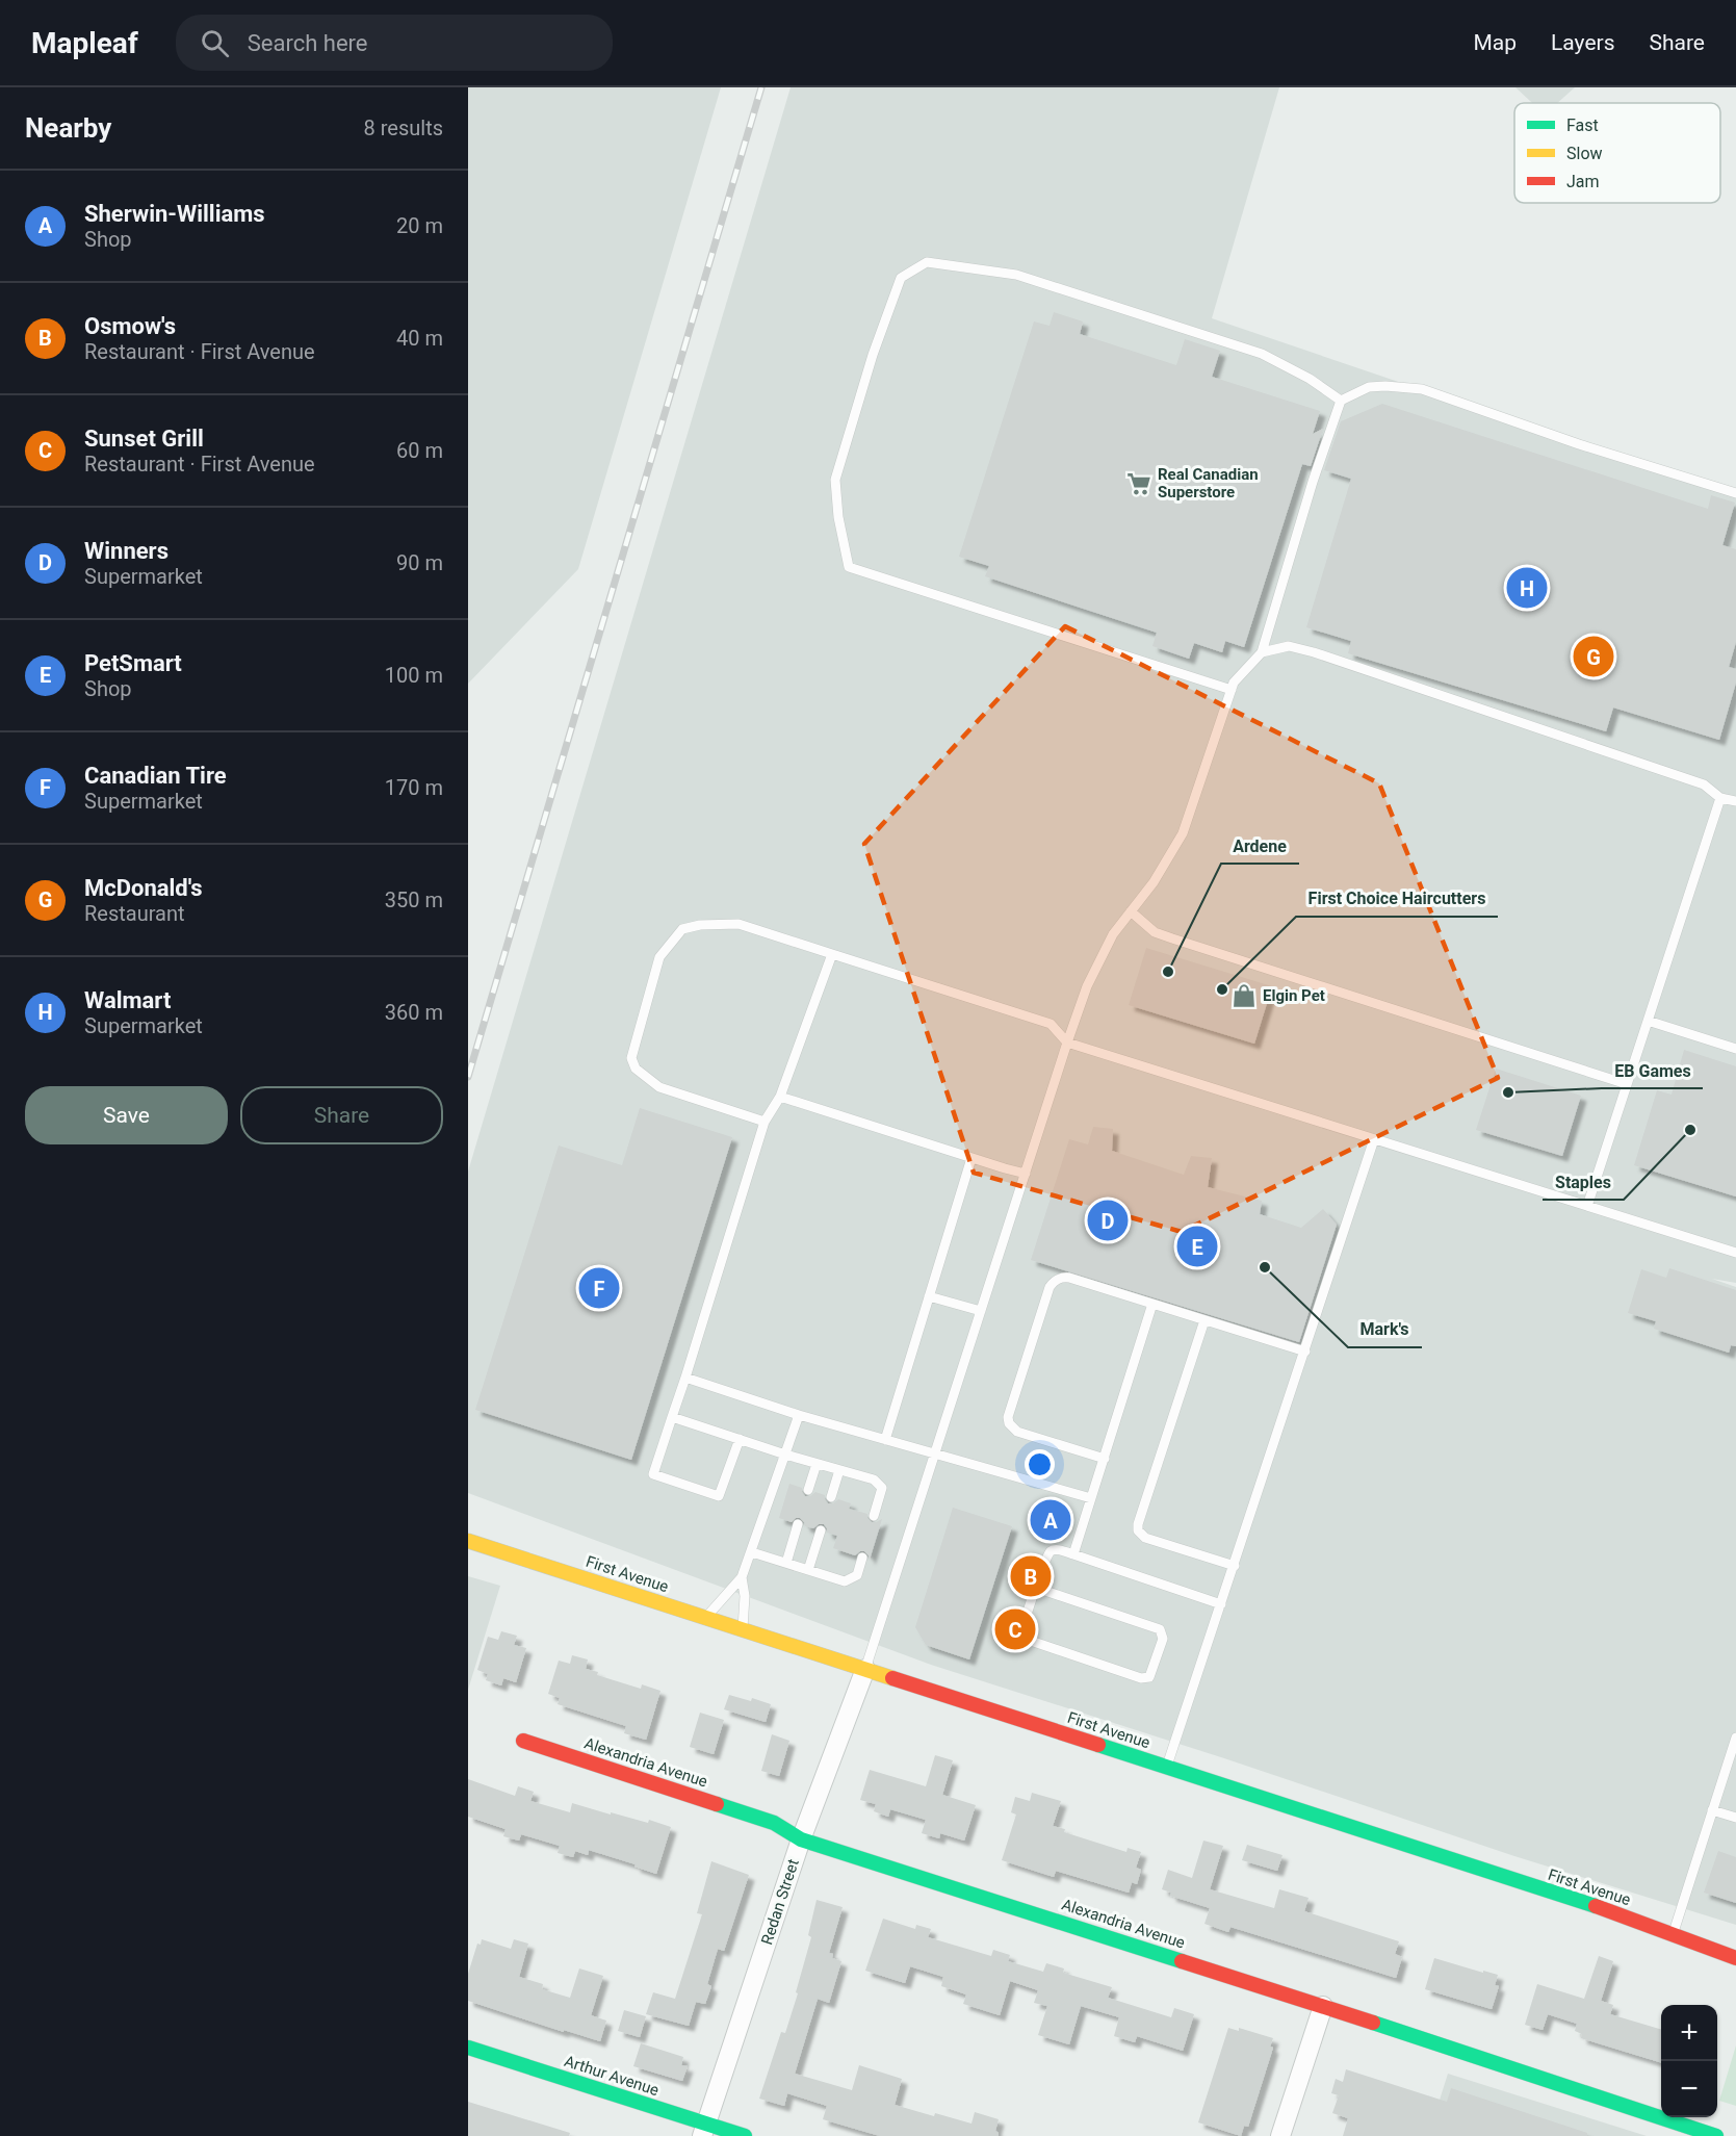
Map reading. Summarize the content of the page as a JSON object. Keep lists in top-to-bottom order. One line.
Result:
{"streets":{"street":["First Avenue","Alexandria Avenue","Redan Street","Arthur Avenue"]},"crossings":[["First Avenue","Redan Street"],["Alexandria Avenue","Redan Street"],["Redan Street","Arthur Avenue"]],"places":{"supermarket":["Real Canadian Superstore"],"other":["Ardene","First Choice Haircutters","EB Games","Staples","Mark's"],"shop":["Elgin Pet"]},"legend":["Fast","Slow","Jam"],"page":{"header":"Mapleaf","search":"Search here","nav":["Map","Layers","Share"],"heading":["Nearby","8 results"],"list":[{"mark":"A","name":"Sherwin-Williams","note":"Shop","value":"20 m"},{"mark":"B","name":"Osmow's","note":"Restaurant · First Avenue","value":"40 m"},{"mark":"C","name":"Sunset Grill","note":"Restaurant · First Avenue","value":"60 m"},{"mark":"D","name":"Winners","note":"Supermarket","value":"90 m"},{"mark":"E","name":"PetSmart","note":"Shop","value":"100 m"},{"mark":"F","name":"Canadian Tire","note":"Supermarket","value":"170 m"},{"mark":"G","name":"McDonald's","note":"Restaurant","value":"350 m"},{"mark":"H","name":"Walmart","note":"Supermarket","value":"360 m"}],"pins":["H","G","D","E","F","A","B","C"],"buttons":["Save","Share"],"map_buttons":["+","−"]}}
